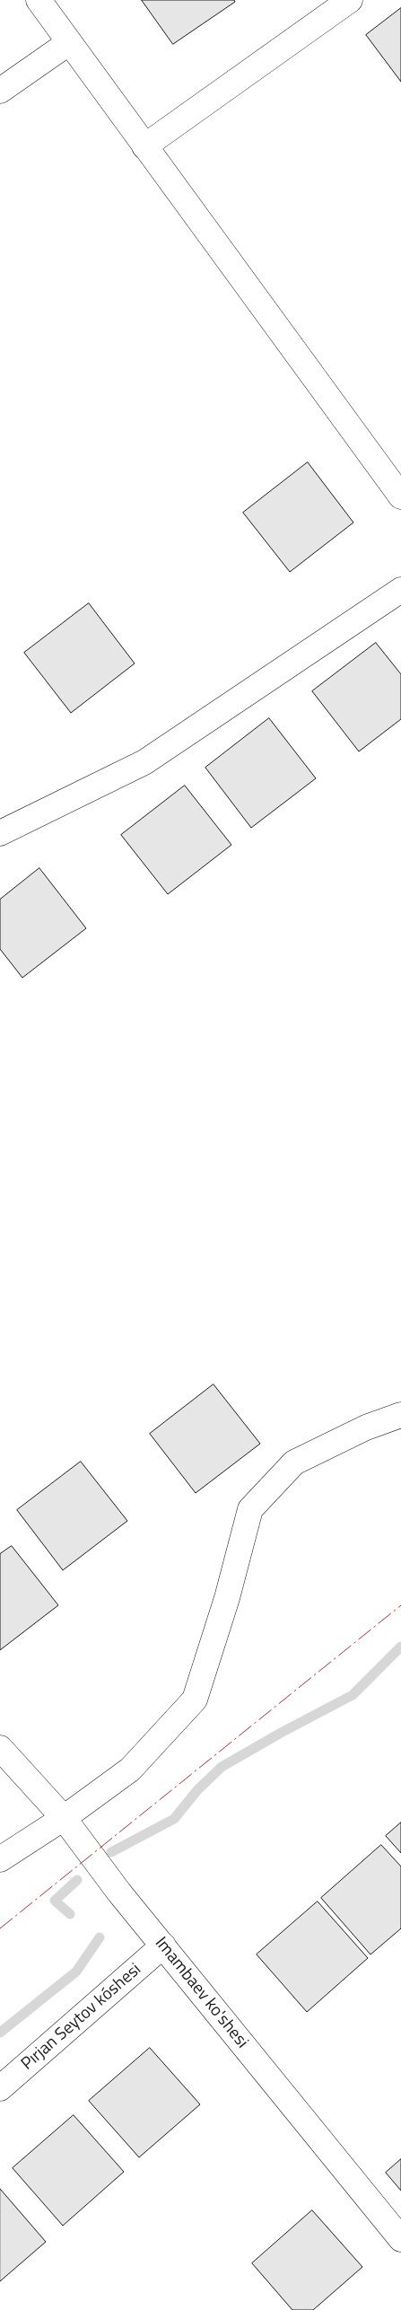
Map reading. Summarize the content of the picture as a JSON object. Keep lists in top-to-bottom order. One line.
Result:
{"streets":{"street":["Imambaev ko'shesi","Pırjan Seytov kóshesi"]},"crossings":[["Imambaev ko'shesi","Pırjan Seytov kóshesi"]]}
